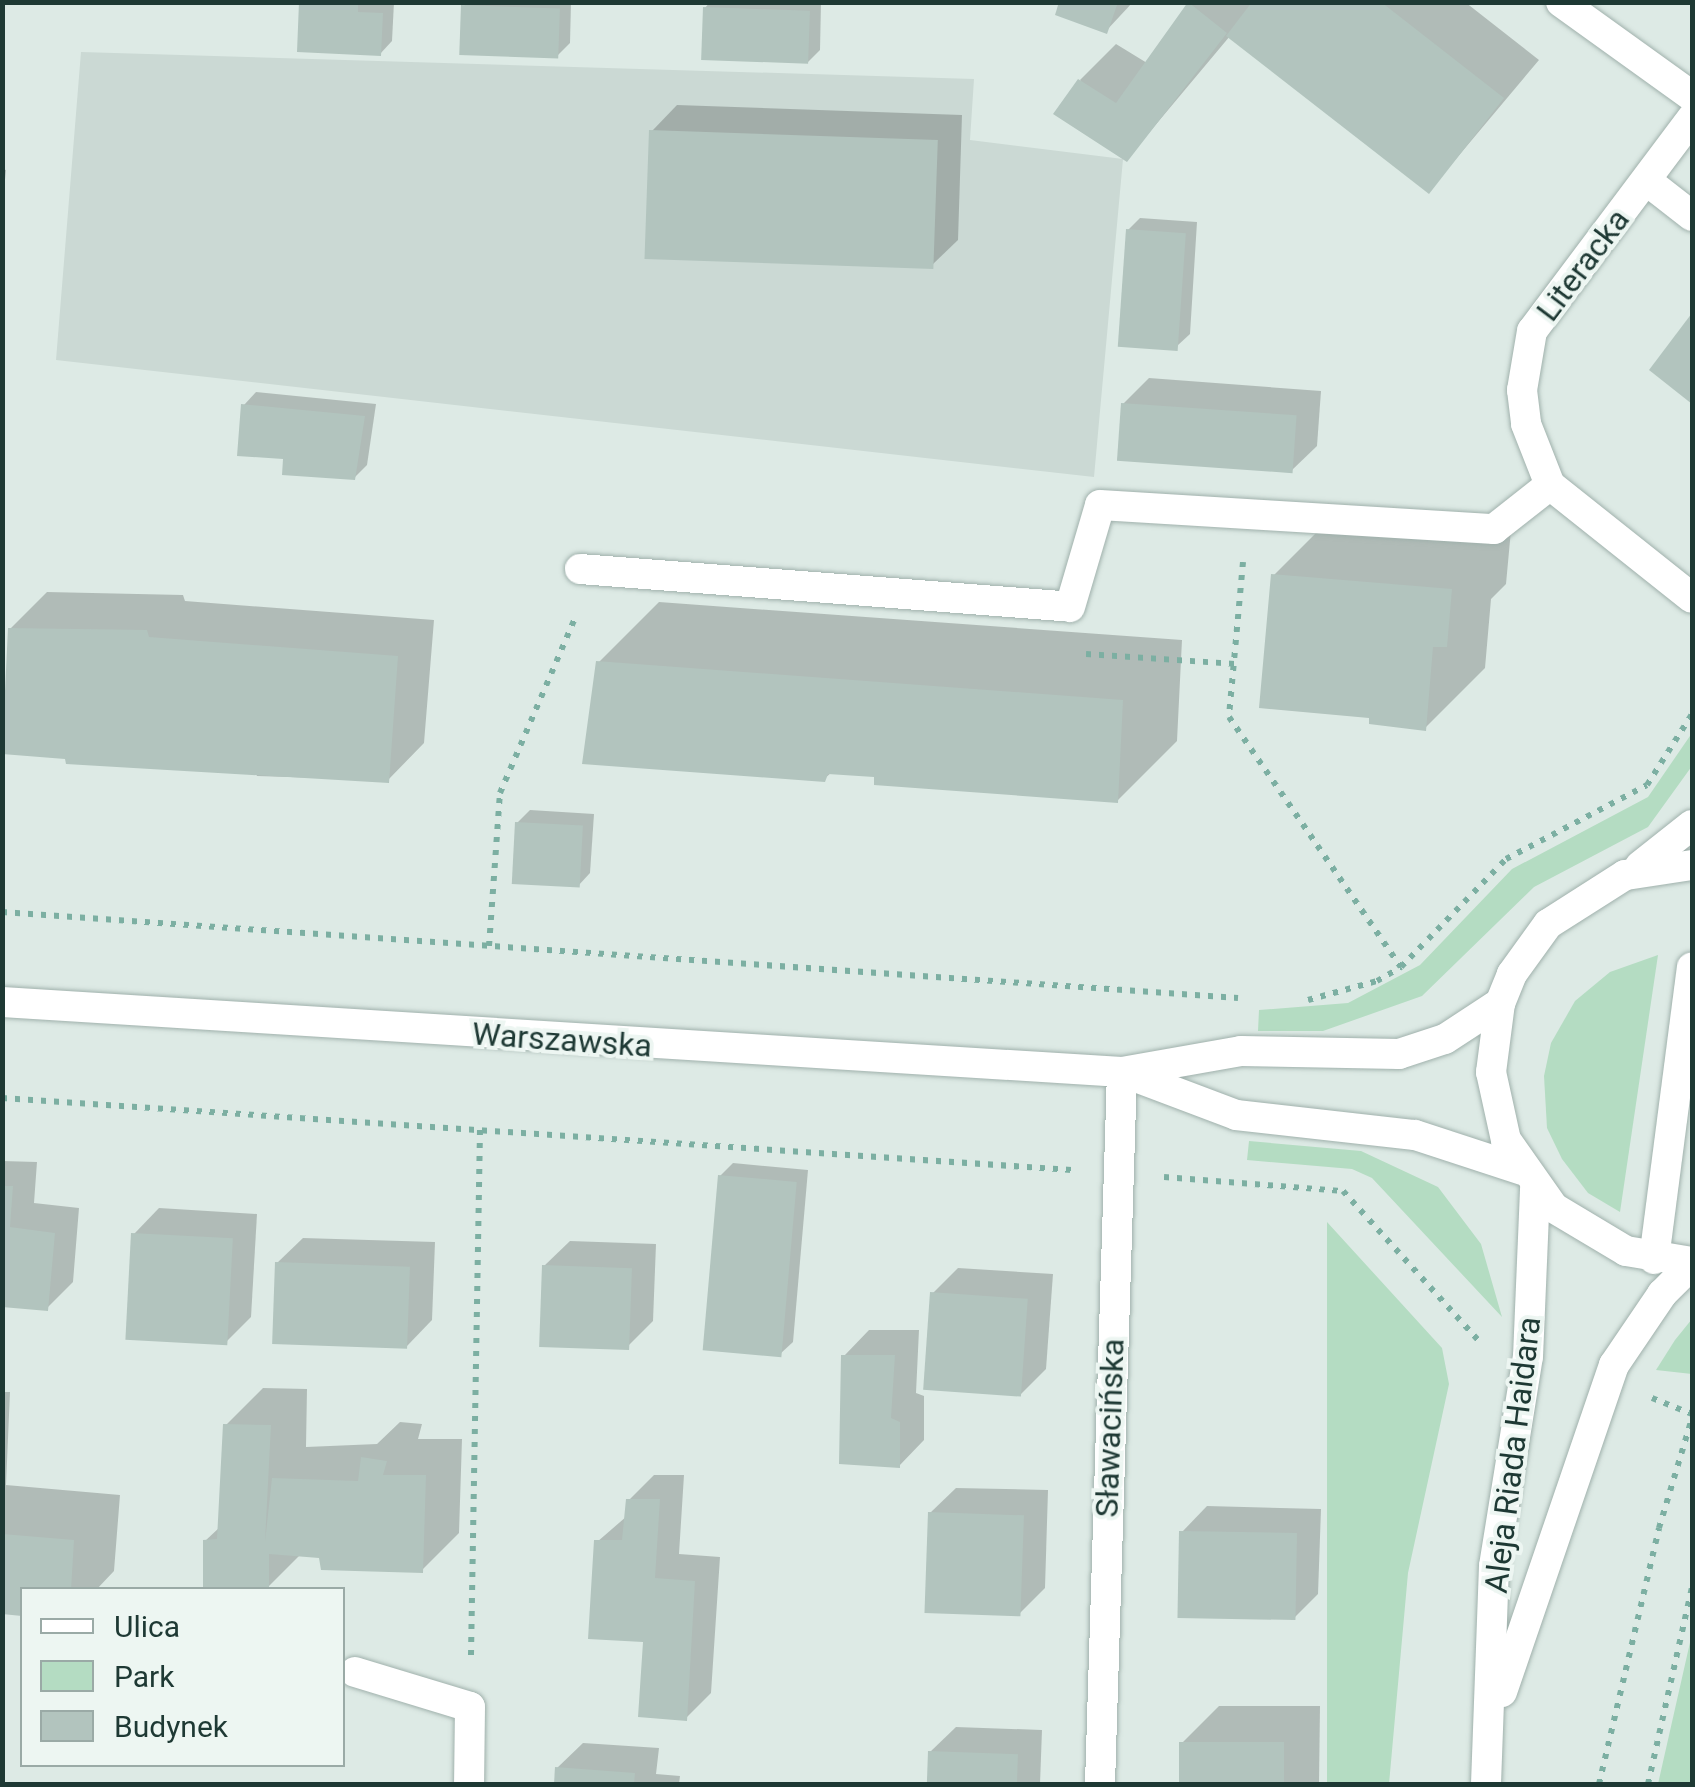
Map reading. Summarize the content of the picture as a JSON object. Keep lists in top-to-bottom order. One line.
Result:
{"streets":{"street":["Literacka","Warszawska","Sławacińska","Aleja Riada Haidara"]},"crossings":[["Warszawska","Sławacińska"],["Warszawska","Aleja Riada Haidara"]],"legend":["Ulica","Park","Budynek"]}
